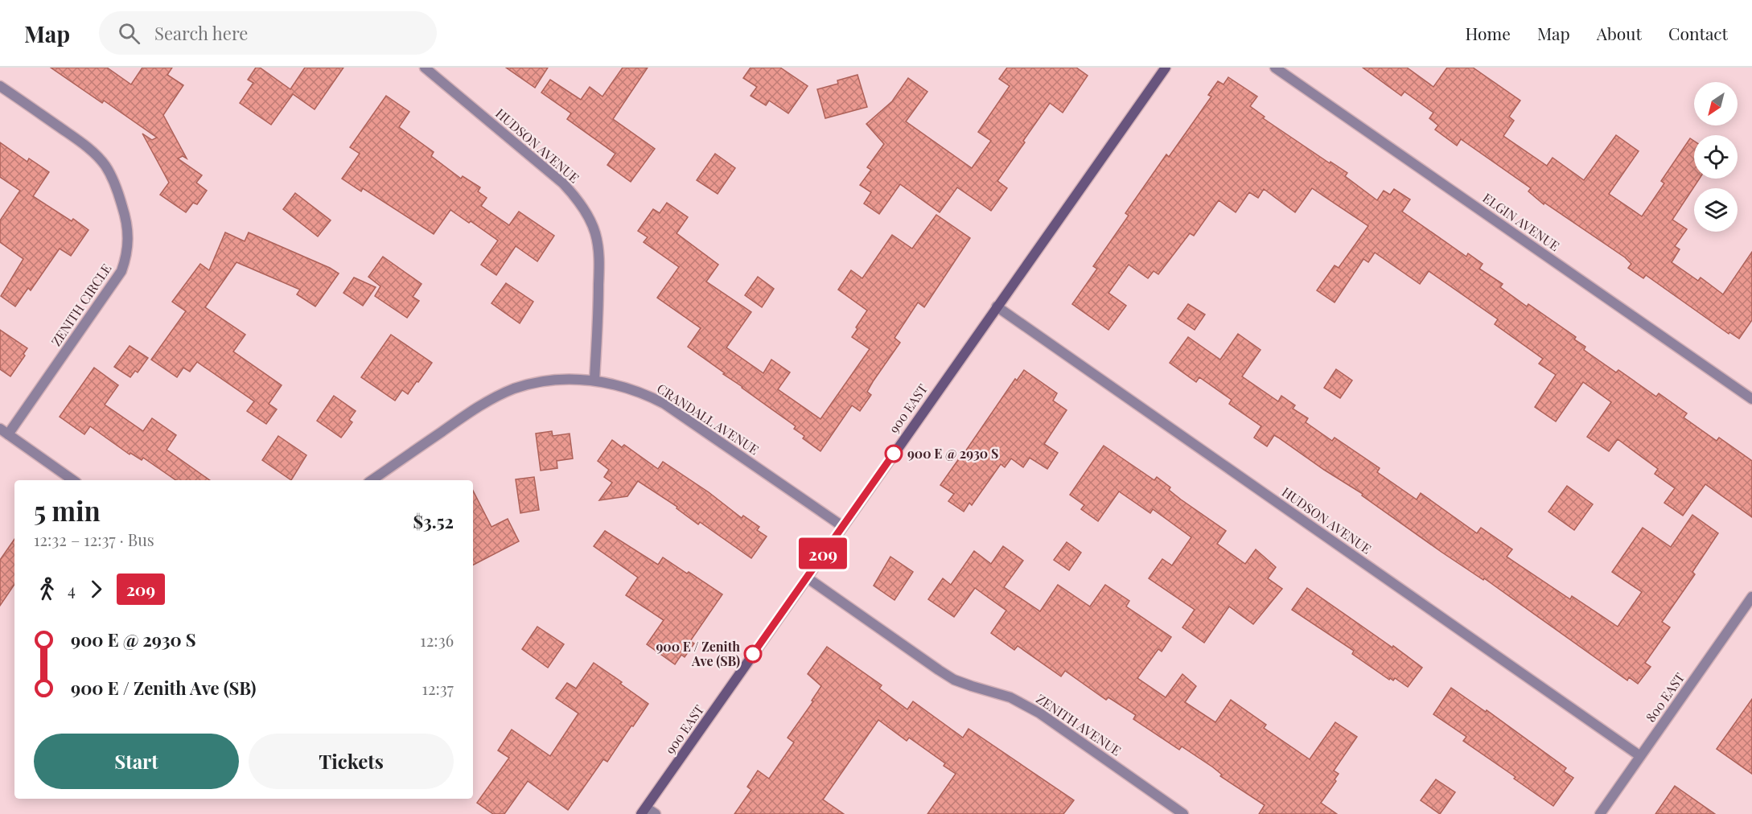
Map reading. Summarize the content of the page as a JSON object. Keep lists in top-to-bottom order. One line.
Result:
{"streets":{"street":["HUDSON AVENUE","ELGIN AVENUE","ZENITH CIRCLE","900 EAST","CRANDALL AVENUE","800 EAST","ZENITH AVENUE"]},"crossings":[["HUDSON AVENUE","900 EAST"],["HUDSON AVENUE","CRANDALL AVENUE"],["HUDSON AVENUE","800 EAST"],["900 EAST","CRANDALL AVENUE"],["900 EAST","ZENITH AVENUE"]],"places":["900 E @ 2930 S","900 E / Zenith Ave (SB)"],"lines":["bus line 209"],"north":"bottom left","page":{"header":"Map","search":"Search here","nav":["Home","Map","About","Contact"],"on_map":"209","heading":["5 min","12:32 – 12:37 · Bus","$3.52"],"legs":["4","209"],"list":[{"name":"900 E @ 2930 S","value":"12:36"},{"name":"900 E / Zenith Ave (SB)","value":"12:37"}],"buttons":["Start","Tickets"]}}
